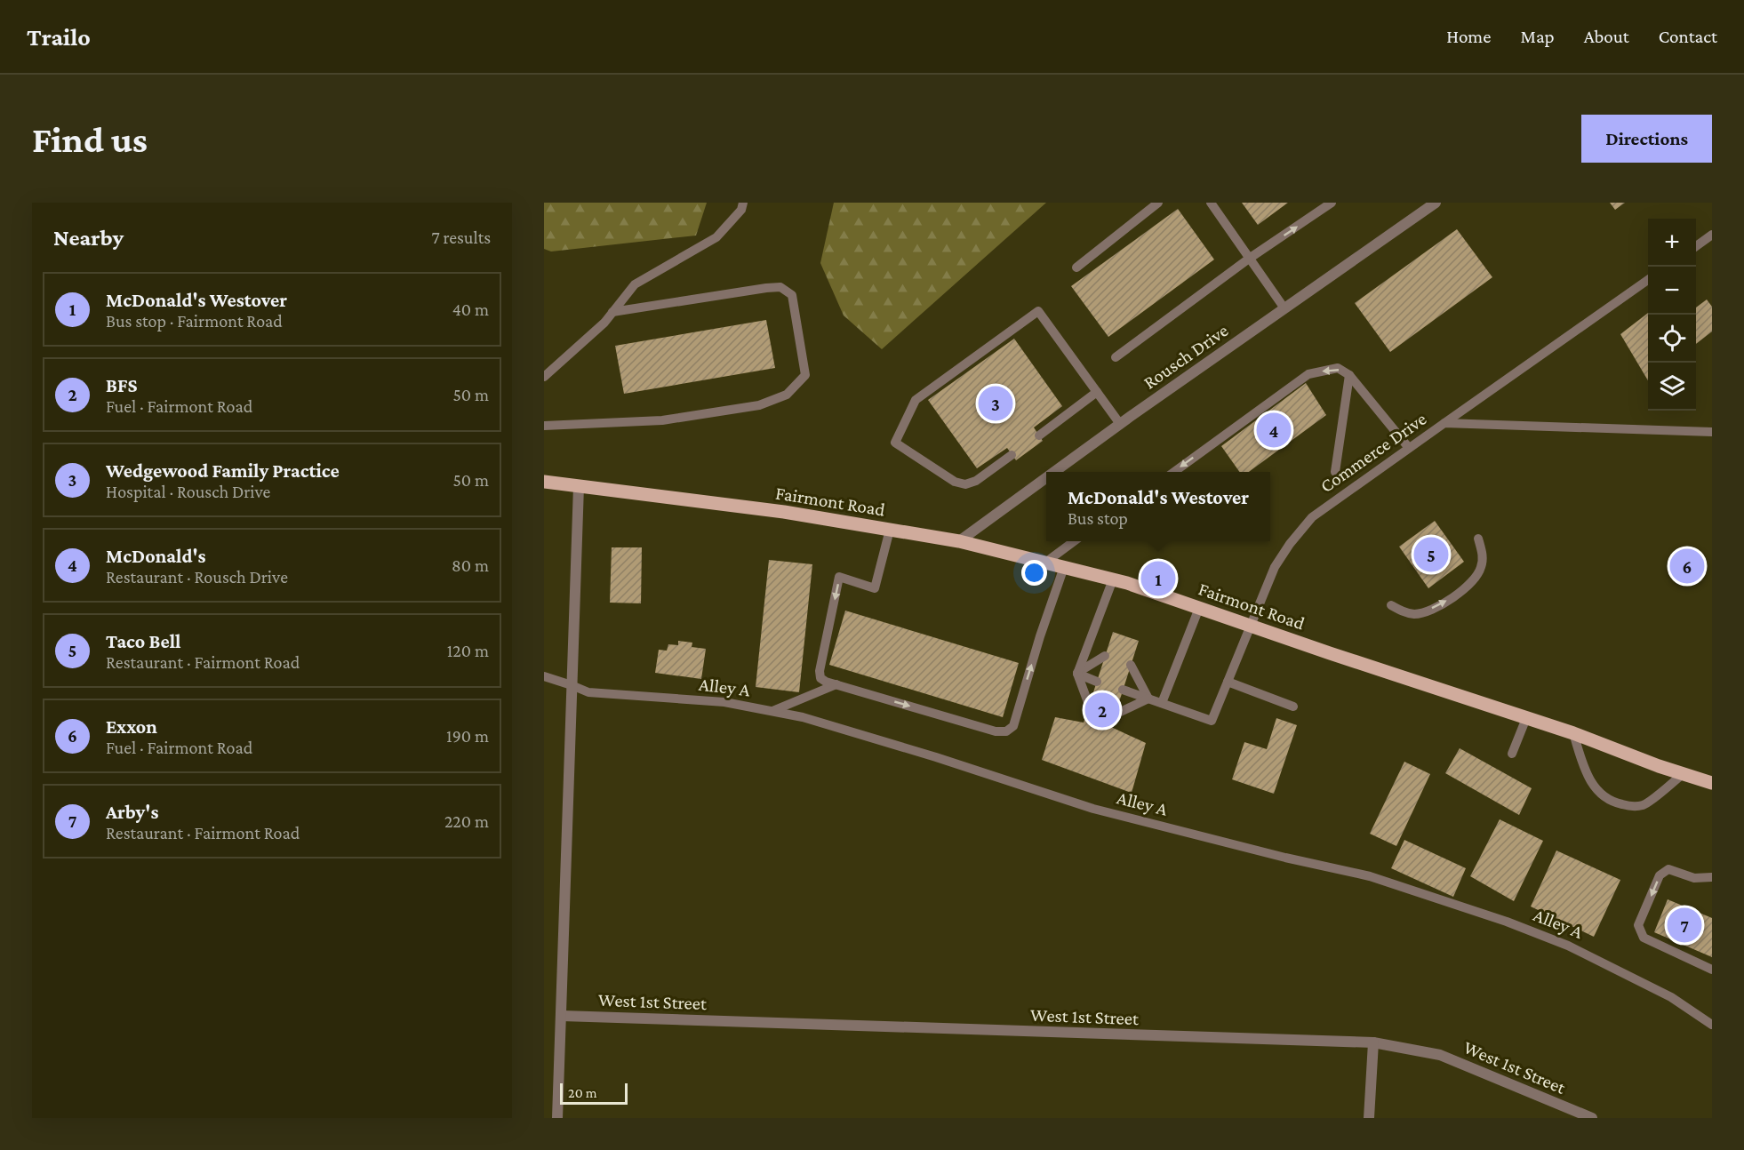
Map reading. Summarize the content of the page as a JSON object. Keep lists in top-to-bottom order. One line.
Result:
{"streets":{"main road":["Fairmont Road"],"street":["Rousch Drive","West 1st Street"],"lane":["Commerce Drive","Alley A"]},"crossings":[["Rousch Drive","Fairmont Road"],["Commerce Drive","Fairmont Road"]],"scale_bar":"20 m","page":{"header":"Trailo","nav":["Home","Map","About","Contact"],"buttons":"Directions","title":"Find us","heading":["Nearby","7 results"],"map_buttons":["+","−"],"list":[{"mark":"1","name":"McDonald's Westover","note":"Bus stop · Fairmont Road","value":"40 m"},{"mark":"2","name":"BFS","note":"Fuel · Fairmont Road","value":"50 m"},{"mark":"3","name":"Wedgewood Family Practice","note":"Hospital · Rousch Drive","value":"50 m"},{"mark":"4","name":"McDonald's","note":"Restaurant · Rousch Drive","value":"80 m"},{"mark":"5","name":"Taco Bell","note":"Restaurant · Fairmont Road","value":"120 m"},{"mark":"6","name":"Exxon","note":"Fuel · Fairmont Road","value":"190 m"},{"mark":"7","name":"Arby's","note":"Restaurant · Fairmont Road","value":"220 m"}],"pins":["3","4","5","6","1","2","7"],"popup":["McDonald's Westover","Bus stop"],"scale":"20 m"}}
